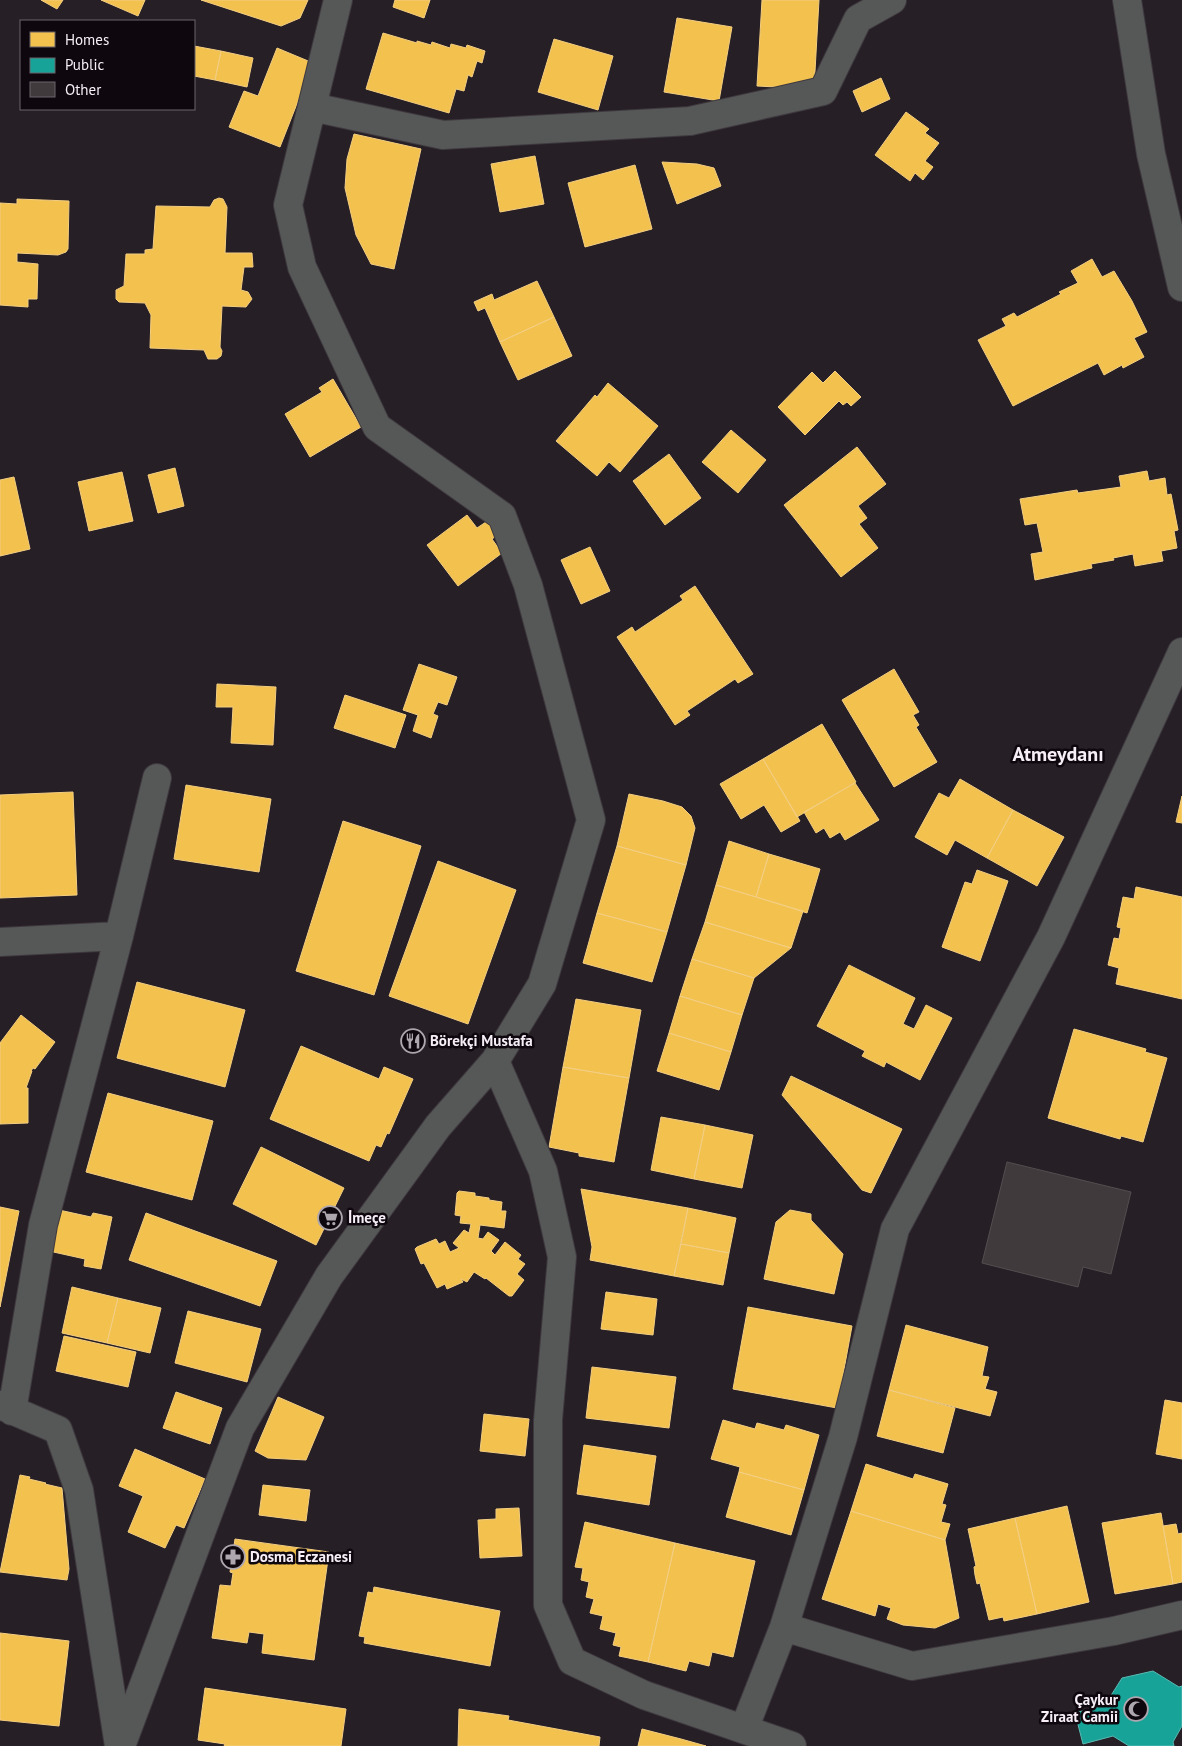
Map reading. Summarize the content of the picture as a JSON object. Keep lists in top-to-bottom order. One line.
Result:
{"districts":["Atmeydanı"],"places":{"restaurant":["Börekçi Mustafa"],"supermarket":["İmeçe"],"pharmacy":["Dosma Eczanesi"],"mosque":["Çaykur Ziraat Camii"]},"legend":["Homes","Public","Other"]}
